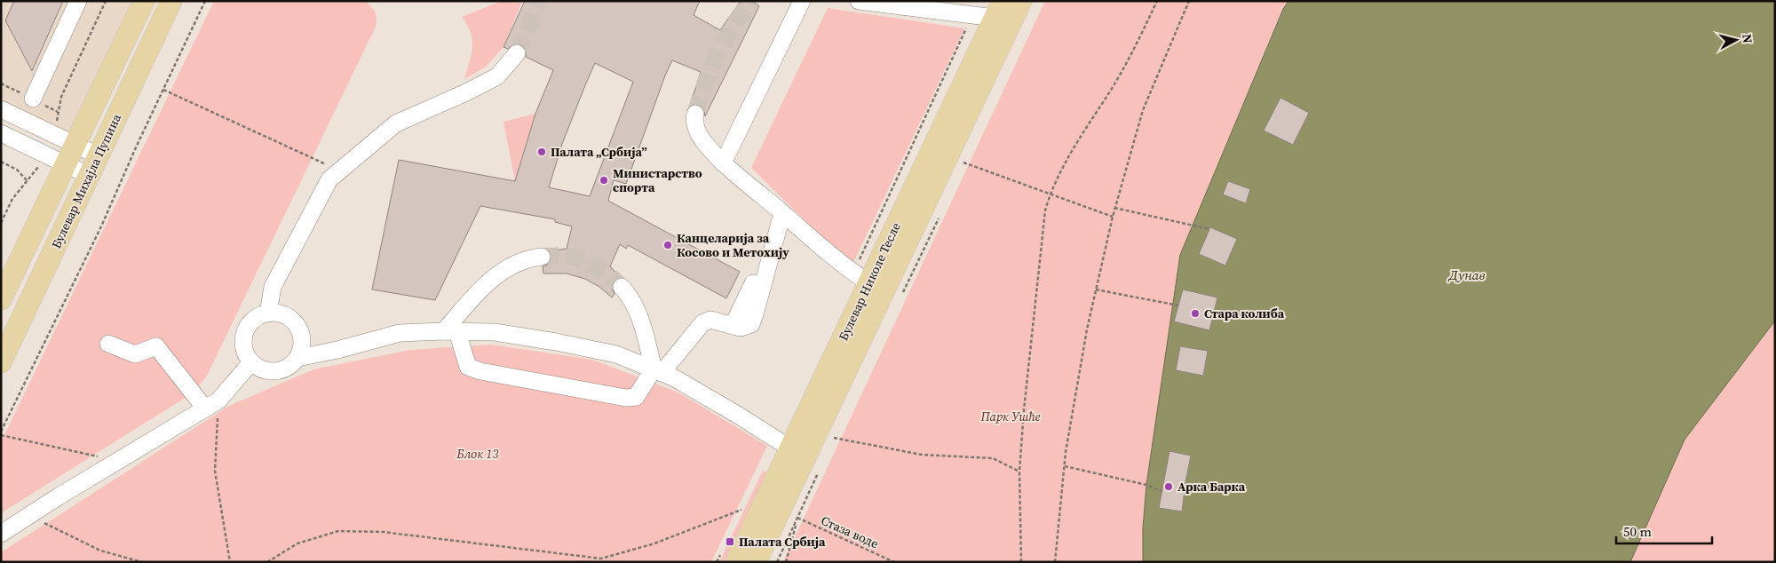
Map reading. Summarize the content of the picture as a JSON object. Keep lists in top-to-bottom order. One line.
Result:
{"streets":{"main road":["Булевар Михајла Пупина","Булевар Николе Тесле"],"path":["Стаза воде"]},"water":["Дунав"],"parks":["Парк Ушће","Блок 13"],"places":{"other":["Палата „Србија”","Министарство спорта","Канцеларија за Косово и Метохију","Стара колиба","Арка Барка"],"transit":["Палата Србија"]},"scale_bar":"50 m","north":"right"}
